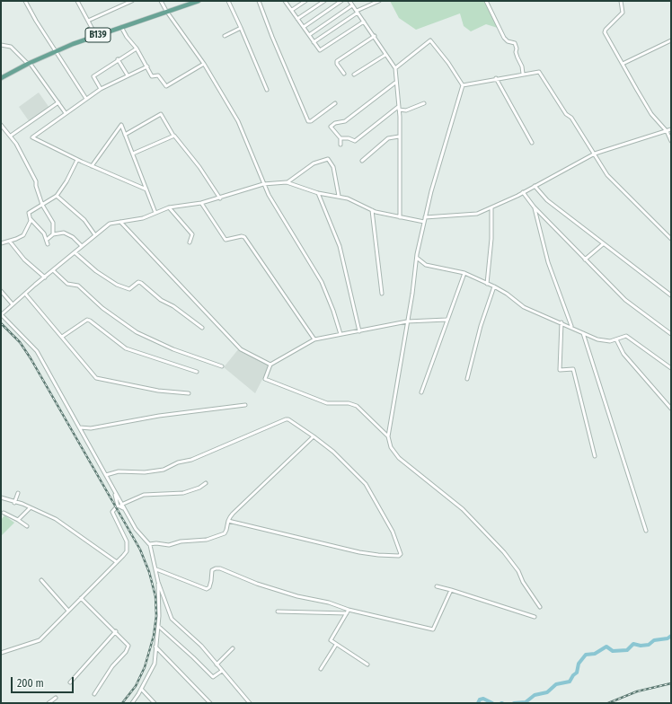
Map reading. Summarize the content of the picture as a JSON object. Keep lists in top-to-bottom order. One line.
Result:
{"streets":{"main road":["B139"]},"scale_bar":"200 m"}
